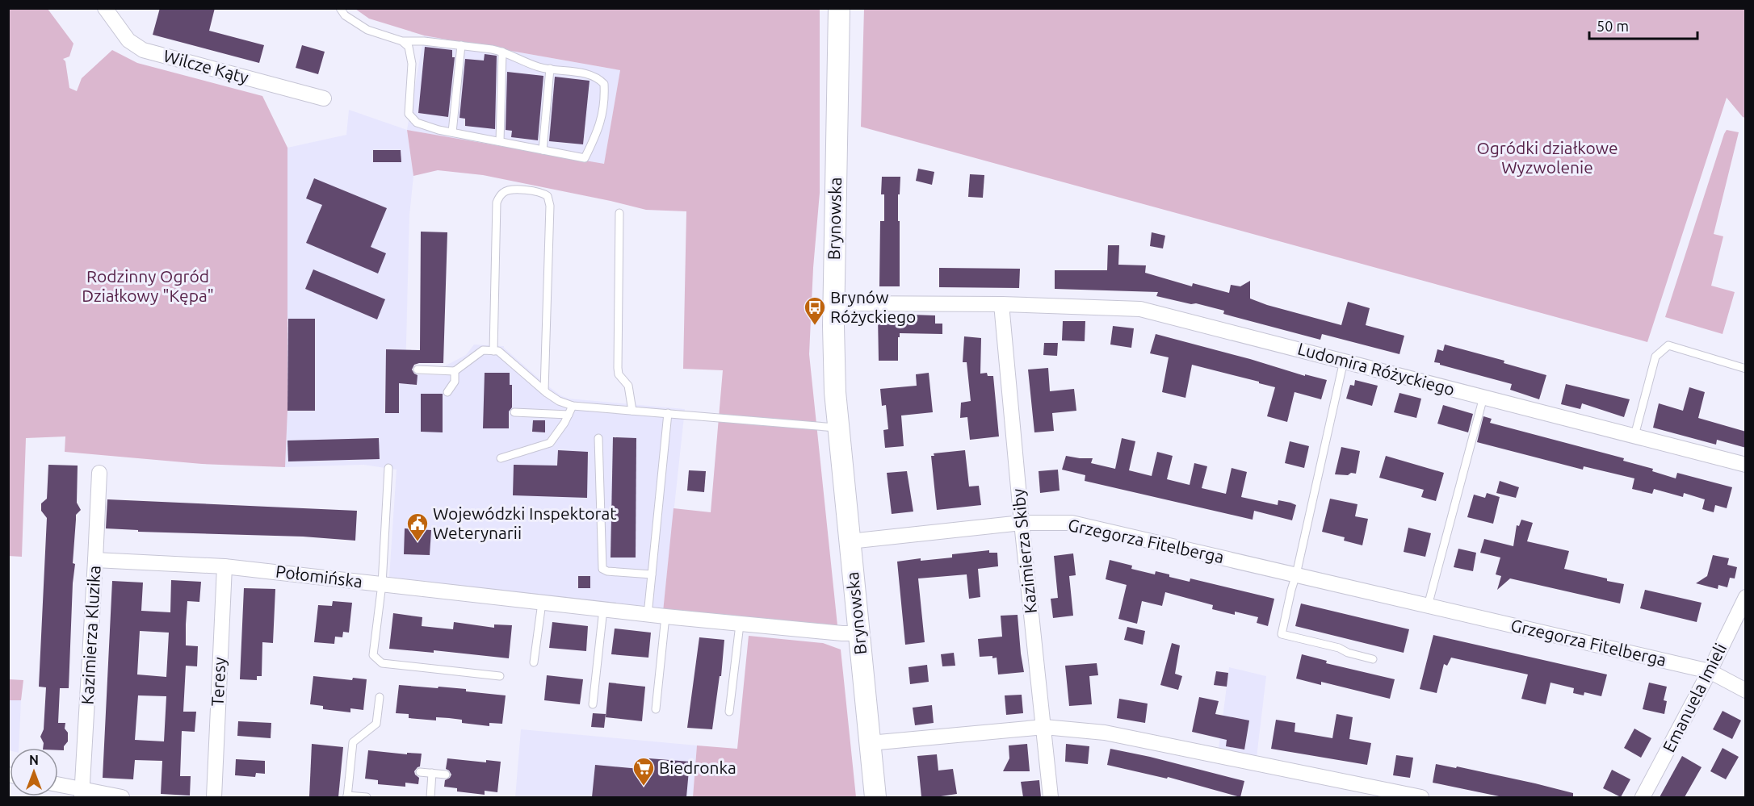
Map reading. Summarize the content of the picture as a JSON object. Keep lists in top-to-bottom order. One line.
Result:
{"streets":{"main road":["Brynowska"],"street":["Wilcze Kąty","Ludomira Różyckiego","Grzegorza Fitelberga","Kazimierza Skiby","Połomińska","Kazimierza Kluzika","Teresy","Emanuela Imieli"]},"crossings":[["Brynowska","Ludomira Różyckiego"],["Brynowska","Grzegorza Fitelberga"],["Brynowska","Połomińska"],["Ludomira Różyckiego","Kazimierza Skiby"],["Grzegorza Fitelberga","Kazimierza Skiby"],["Grzegorza Fitelberga","Emanuela Imieli"],["Połomińska","Kazimierza Kluzika"],["Połomińska","Teresy"]],"parks":["Ogródki działkowe Wyzwolenie","Rodzinny Ogród Działkowy \"Kępa\""],"places":{"bus stop":["Brynów Różyckiego"],"public building":["Wojewódzki Inspektorat Weterynarii"],"supermarket":["Biedronka"]},"scale_bar":"50 m","north":"top"}
